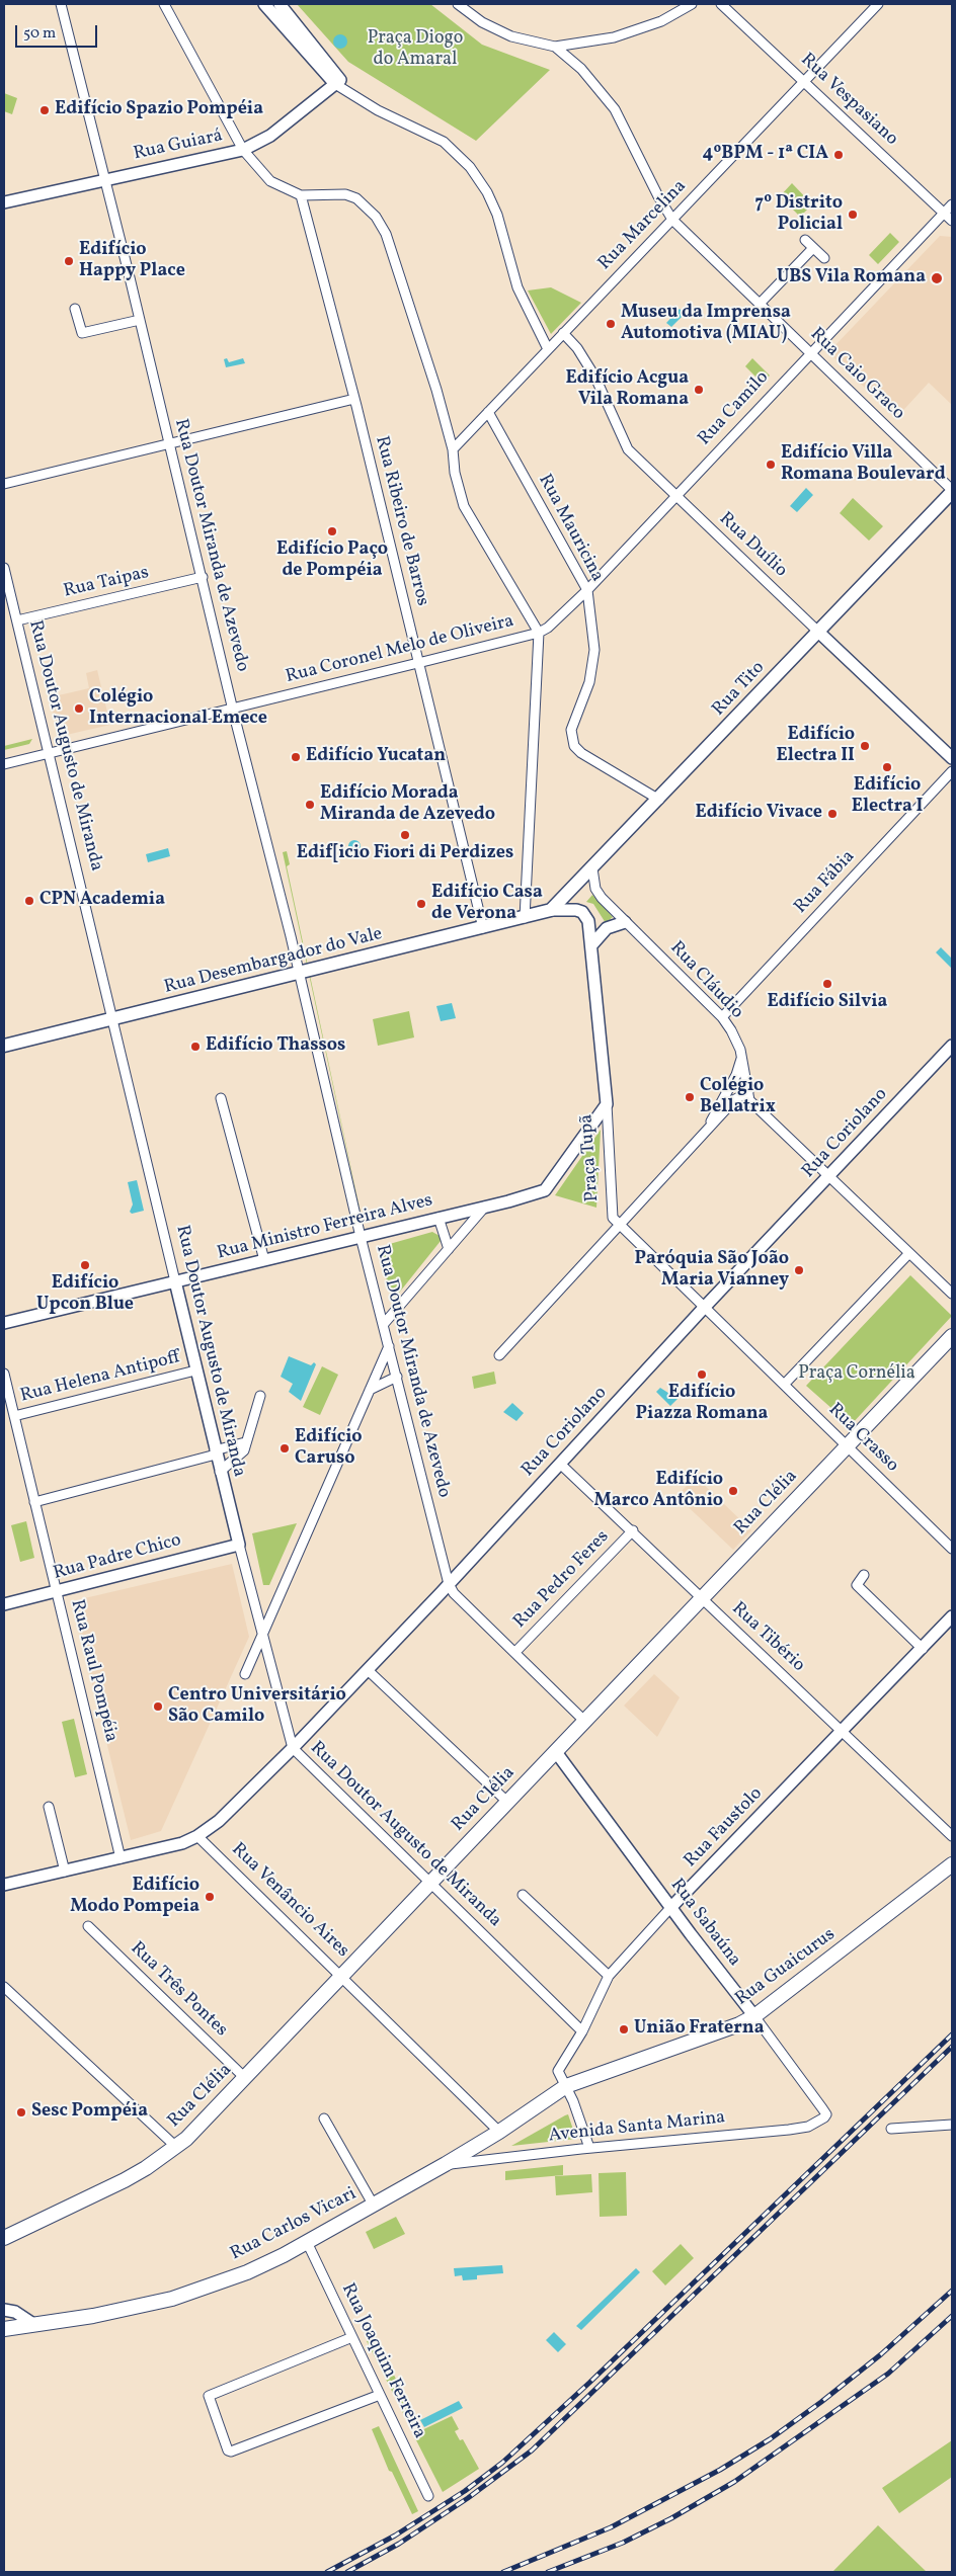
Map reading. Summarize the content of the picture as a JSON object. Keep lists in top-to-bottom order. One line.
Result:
{"streets":{"main road":["Rua Tito","Rua Desembargador do Vale","Rua Clélia","Rua Guaicurus","Rua Carlos Vicari"],"street":["Rua Vespasiano","Rua Guiará","Rua Marcelina","Rua Caio Graco","Rua Camilo","Rua Ribeiro de Barros","Rua Mauricina","Rua Doutor Miranda de Azevedo","Rua Duílio","Rua Taipas","Rua Coronel Melo de Oliveira","Rua Doutor Augusto de Miranda","Rua Fábia","Rua Cláudio","Rua Coriolano","Praça Tupã","Rua Ministro Ferreira Alves","Rua Helena Antipoff","Rua Crasso","Rua Padre Chico","Rua Pedro Feres","Rua Tibério","Rua Raul Pompéia","Rua Faustolo","Rua Venâncio Aires","Rua Sabaúna","Rua Três Pontes","Avenida Santa Marina","Rua Joaquim Ferreira"]},"crossings":[["Rua Vespasiano","Rua Marcelina"],["Rua Vespasiano","Rua Camilo"],["Rua Guiará","Rua Doutor Miranda de Azevedo"],["Rua Marcelina","Rua Caio Graco"],["Rua Marcelina","Rua Mauricina"],["Rua Marcelina","Rua Duílio"],["Rua Caio Graco","Rua Camilo"],["Rua Caio Graco","Rua Tito"],["Rua Camilo","Rua Mauricina"],["Rua Camilo","Rua Duílio"],["Rua Camilo","Rua Coronel Melo de Oliveira"],["Rua Ribeiro de Barros","Rua Coronel Melo de Oliveira"],["Rua Ribeiro de Barros","Rua Desembargador do Vale"],["Rua Mauricina","Rua Tito"],["Rua Doutor Miranda de Azevedo","Rua Taipas"],["Rua Doutor Miranda de Azevedo","Rua Coronel Melo de Oliveira"],["Rua Doutor Miranda de Azevedo","Rua Desembargador do Vale"],["Rua Doutor Miranda de Azevedo","Rua Coriolano"],["Rua Doutor Miranda de Azevedo","Rua Ministro Ferreira Alves"],["Rua Doutor Miranda de Azevedo","Rua Clélia"],["Rua Doutor Miranda de Azevedo","Rua Pedro Feres"],["Rua Duílio","Rua Tito"],["Rua Taipas","Rua Doutor Augusto de Miranda"],["Rua Coronel Melo de Oliveira","Rua Doutor Augusto de Miranda"],["Rua Tito","Rua Desembargador do Vale"],["Rua Tito","Rua Cláudio"],["Rua Doutor Augusto de Miranda","Rua Desembargador do Vale"],["Rua Doutor Augusto de Miranda","Rua Coriolano"],["Rua Doutor Augusto de Miranda","Rua Ministro Ferreira Alves"],["Rua Doutor Augusto de Miranda","Rua Helena Antipoff"],["Rua Doutor Augusto de Miranda","Rua Clélia"],["Rua Doutor Augusto de Miranda","Rua Padre Chico"],["Rua Doutor Augusto de Miranda","Rua Faustolo"],["Rua Fábia","Rua Cláudio"],["Rua Cláudio","Rua Coriolano"],["Rua Coriolano","Rua Crasso"],["Rua Coriolano","Rua Tibério"],["Rua Coriolano","Rua Venâncio Aires"],["Praça Tupã","Rua Ministro Ferreira Alves"],["Praça Tupã","Rua Crasso"],["Rua Helena Antipoff","Rua Raul Pompéia"],["Rua Crasso","Rua Clélia"],["Rua Clélia","Rua Tibério"],["Rua Clélia","Rua Venâncio Aires"],["Rua Clélia","Rua Sabaúna"],["Rua Clélia","Rua Três Pontes"],["Rua Padre Chico","Rua Raul Pompéia"],["Rua Pedro Feres","Rua Tibério"],["Rua Tibério","Rua Faustolo"],["Rua Faustolo","Rua Sabaúna"],["Rua Faustolo","Rua Guaicurus"],["Rua Venâncio Aires","Rua Guaicurus"],["Rua Venâncio Aires","Rua Carlos Vicari"],["Rua Sabaúna","Rua Guaicurus"],["Rua Sabaúna","Avenida Santa Marina"],["Rua Guaicurus","Avenida Santa Marina"],["Rua Guaicurus","Rua Carlos Vicari"],["Avenida Santa Marina","Rua Carlos Vicari"],["Rua Carlos Vicari","Rua Joaquim Ferreira"]],"parks":["Praça Diogo do Amaral","Praça Cornélia"],"places":["Edifício Spazio Pompéia","4ºBPM - 1ª CIA","7º Distrito Policial","Edifício Happy Place","UBS Vila Romana","Museu da Imprensa Automotiva (MIAU)","Edifício Acgua Vila Romana","Edifício Villa Romana Boulevard","Edifício Paço de Pompéia","Colégio Internacional Emece","Edifício Electra II","Edifício Yucatan","Edifício Electra I","Edifício Morada Miranda de Azevedo","Edifício Vivace","Edif[icio Fiori di Perdizes","CPN Academia","Edifício Casa de Verona","Edifício Silvia","Edifício Thassos","Colégio Bellatrix","Edifício Upcon Blue","Paróquia São João Maria Vianney","Edifício Piazza Romana","Edifício Caruso","Edifício Marco Antônio","Centro Universitário São Camilo","Edifício Modo Pompeia","União Fraterna","Sesc Pompéia"],"scale_bar":"50 m"}
